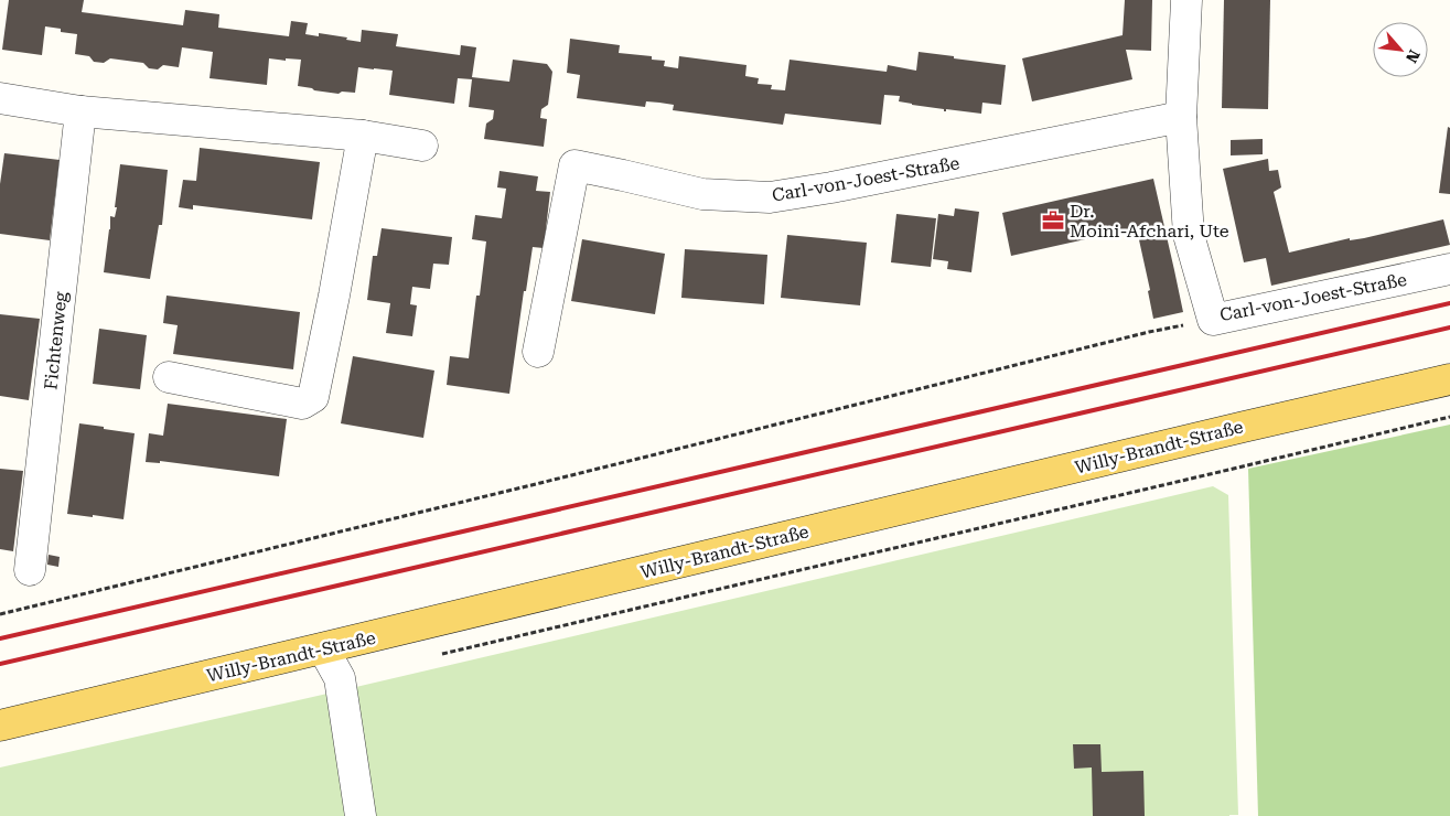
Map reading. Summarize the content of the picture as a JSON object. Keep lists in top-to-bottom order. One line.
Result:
{"streets":{"main road":["Willy-Brandt-Straße"],"street":["Carl-von-Joest-Straße","Fichtenweg"]},"places":{"office":["Dr. Moini-Afchari, Ute"]},"north":"bottom right"}
